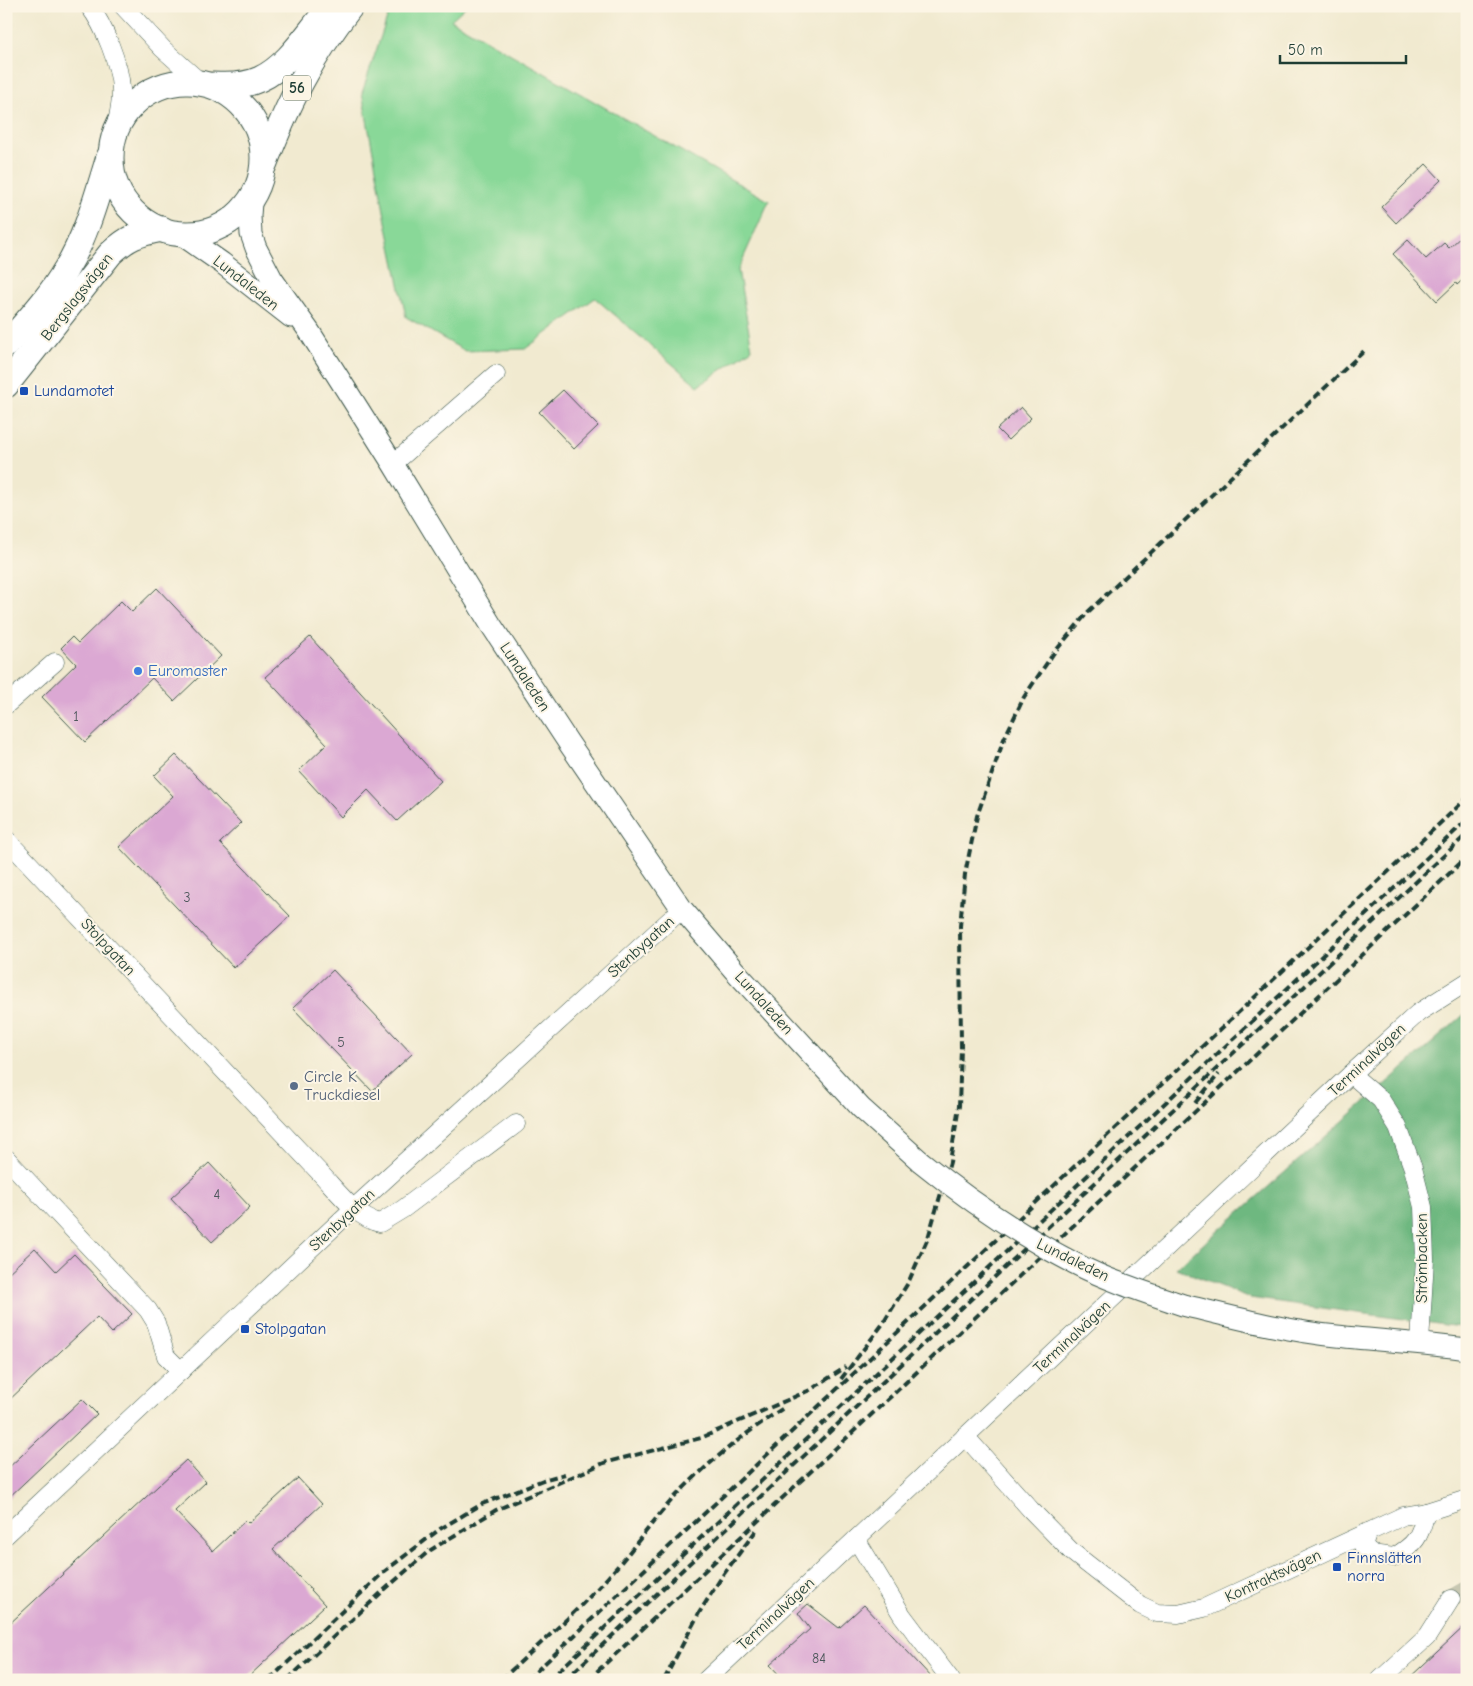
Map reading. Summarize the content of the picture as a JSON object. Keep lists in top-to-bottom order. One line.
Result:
{"streets":{"highway":["56","Bergslagsvägen"],"main road":["Lundaleden"],"street":["Stolpgatan","Stenbygatan","Terminalvägen","Strömbacken","Kontraktsvägen"]},"crossings":[["56","Lundaleden"],["56","Bergslagsvägen"],["Lundaleden","Bergslagsvägen"],["Lundaleden","Stenbygatan"],["Lundaleden","Strömbacken"],["Stolpgatan","Stenbygatan"],["Terminalvägen","Strömbacken"],["Terminalvägen","Kontraktsvägen"]],"places":{"transit":["Lundamotet","Stolpgatan","Finnslätten norra"],"other":["Euromaster","Circle K Truckdiesel"]},"house_numbers":["1","3","5","4","84"],"scale_bar":"50 m"}
